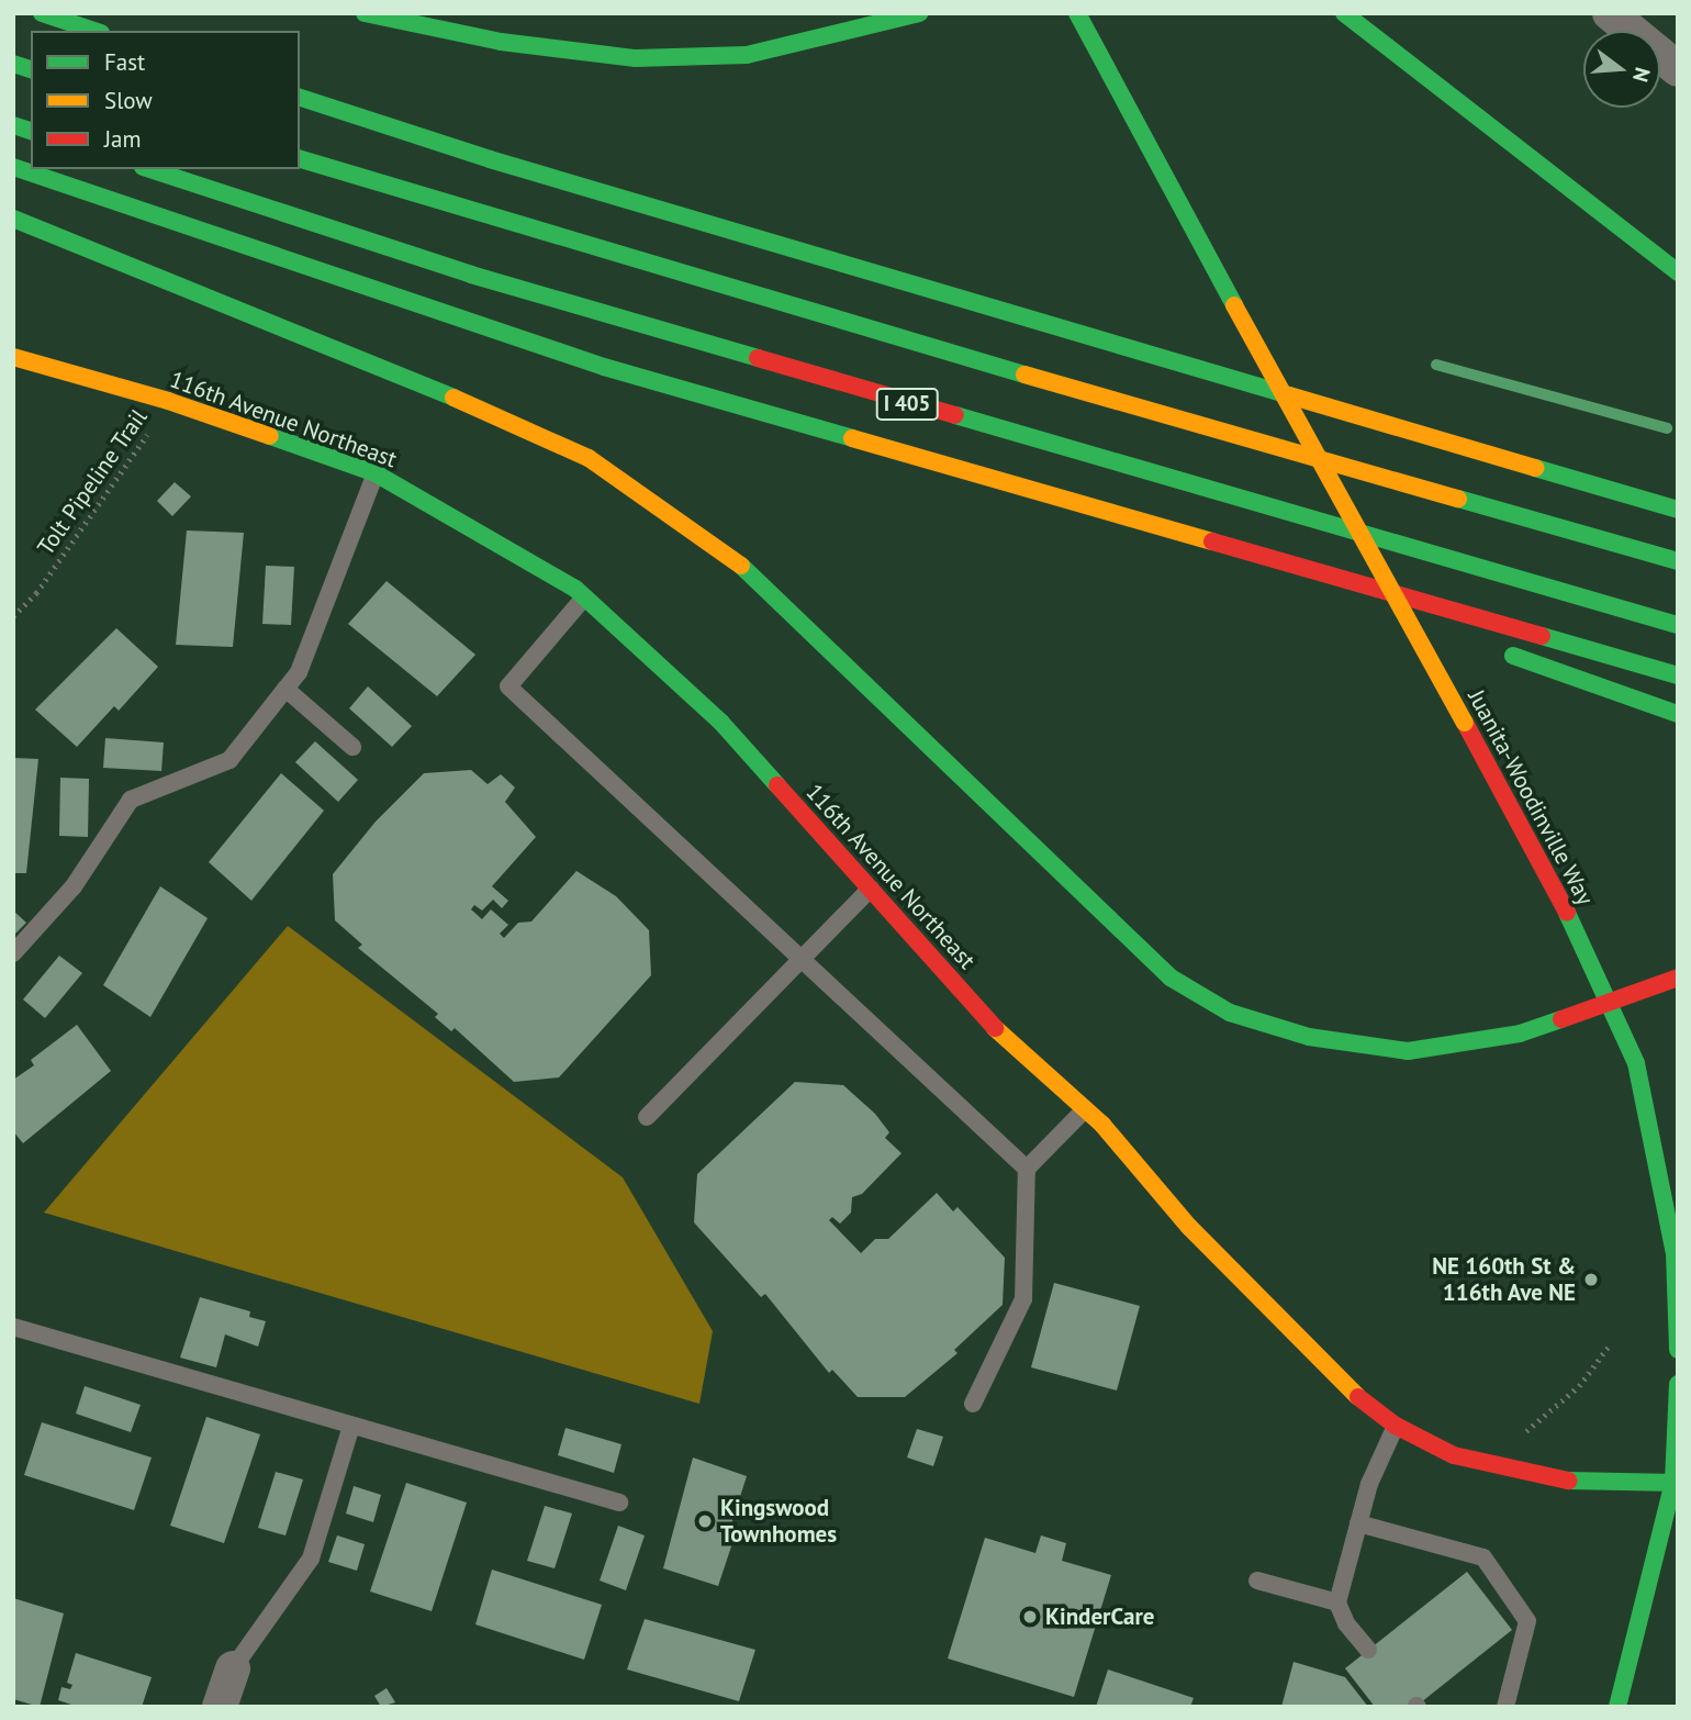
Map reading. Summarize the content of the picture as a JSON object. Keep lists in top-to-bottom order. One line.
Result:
{"streets":{"main road":["I 405","116th Avenue Northeast","Juanita-Woodinville Way"],"path":["Tolt Pipeline Trail"]},"crossings":[["116th Avenue Northeast","Tolt Pipeline Trail"]],"places":["NE 160th St & 116th Ave NE","Kingswood Townhomes","KinderCare"],"legend":["Fast","Slow","Jam"],"north":"right"}
